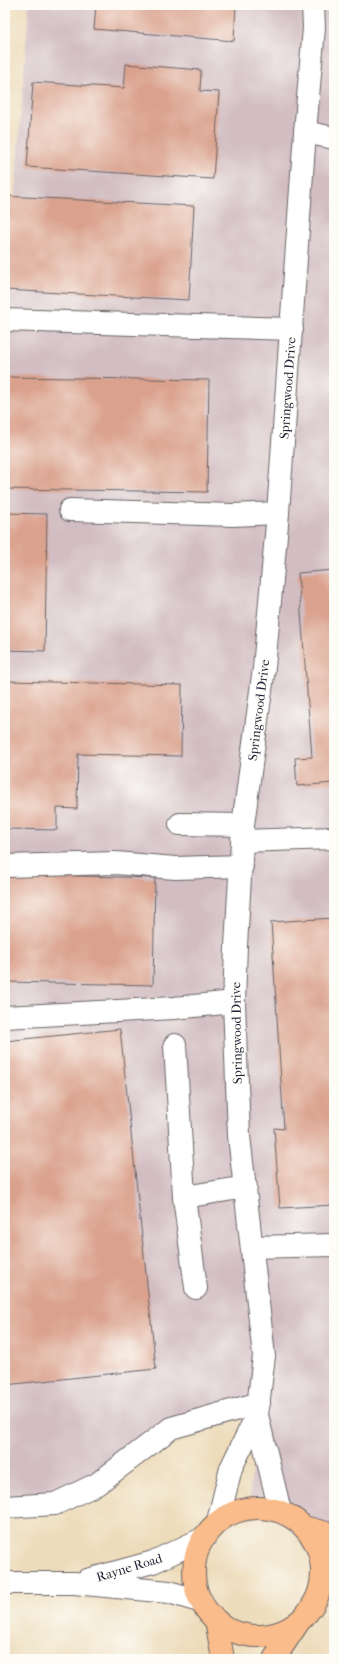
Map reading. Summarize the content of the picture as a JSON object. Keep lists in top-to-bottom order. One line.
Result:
{"streets":{"main road":["Rayne Road"],"street":["Springwood Drive"]},"crossings":[["Springwood Drive","Rayne Road"]]}
